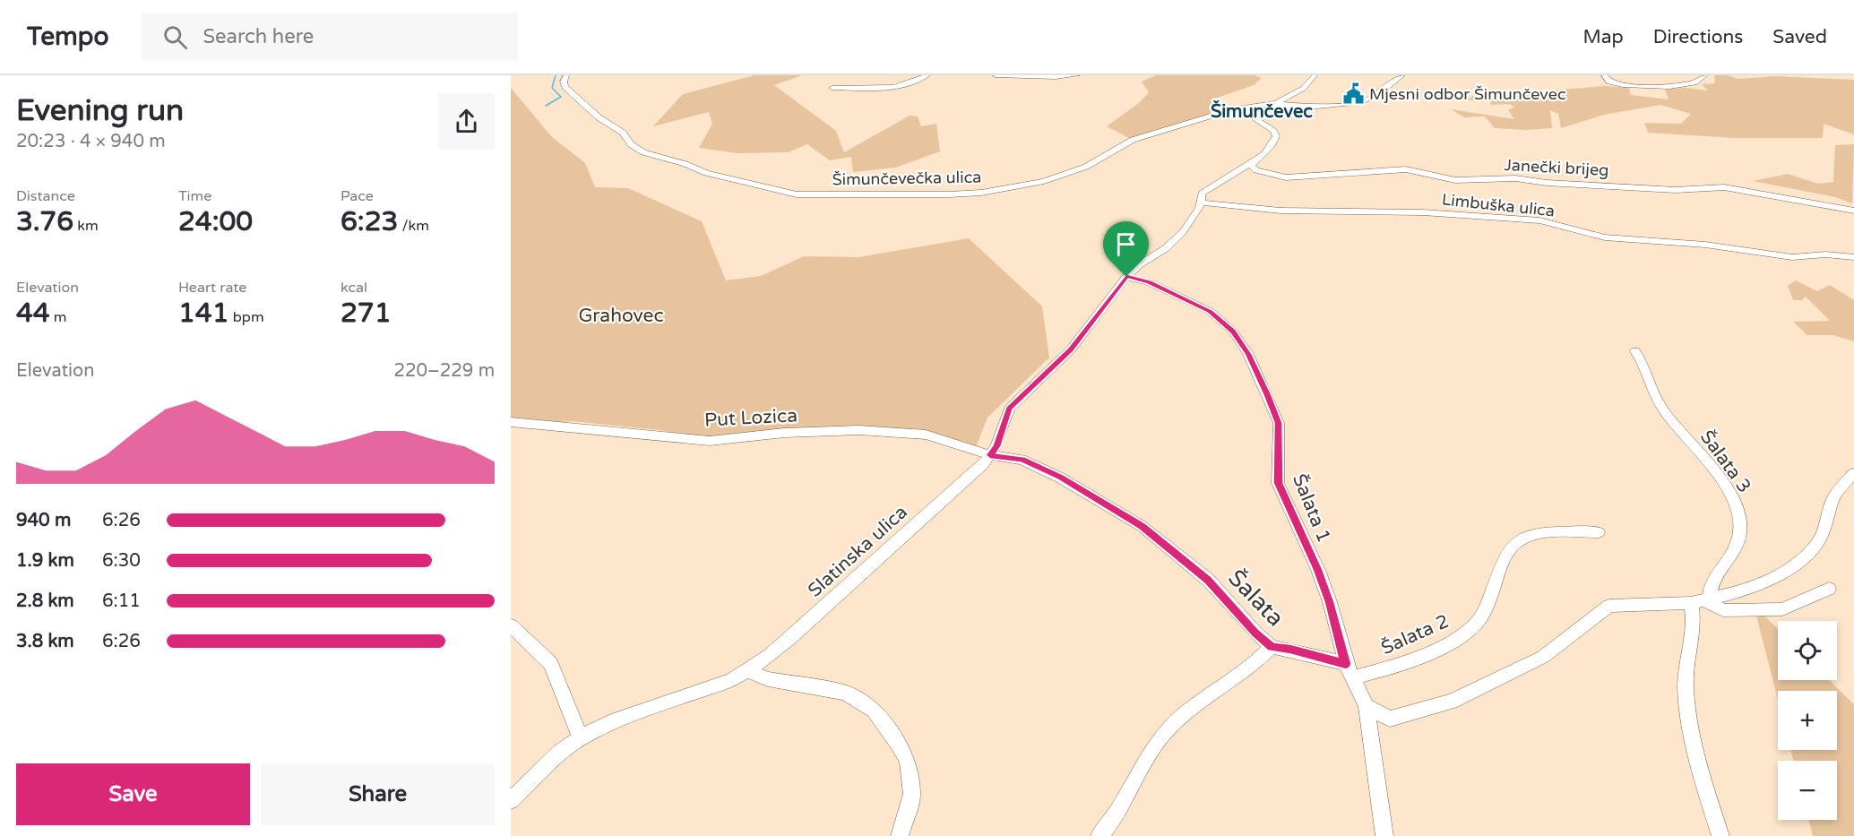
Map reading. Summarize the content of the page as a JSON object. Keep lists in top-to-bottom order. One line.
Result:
{"streets":{"street":["Janečki brijeg","Šimunčevečka ulica","Limbuška ulica","Put Lozica","Šalata 3","Šalata 1","Slatinska ulica","Šalata","Šalata 2"]},"crossings":[["Put Lozica","Slatinska ulica"],["Put Lozica","Šalata"],["Šalata 1","Šalata"],["Šalata 1","Šalata 2"],["Slatinska ulica","Šalata"],["Šalata","Šalata 2"]],"districts":["Šimunčevec"],"parks":["Grahovec"],"places":{"public building":["Mjesni odbor Šimunčevec"]},"page":{"header":"Tempo","search":"Search here","nav":["Map","Directions","Saved"],"heading":["Evening run","20:23 · 4 × 940 m"],"stats":[["Distance","3.76 km"],["Time","24:00"],["Pace","6:23 /km"],["Elevation","44 m"],["Heart rate","141 bpm"],["kcal","271"]],"chart":["Elevation","220–229 m"],"list":[{"name":"940 m","note":"6:26"},{"name":"1.9 km","note":"6:30"},{"name":"2.8 km","note":"6:11"},{"name":"3.8 km","note":"6:26"}],"map_buttons":["+","−"],"buttons":["Save","Share"]}}
